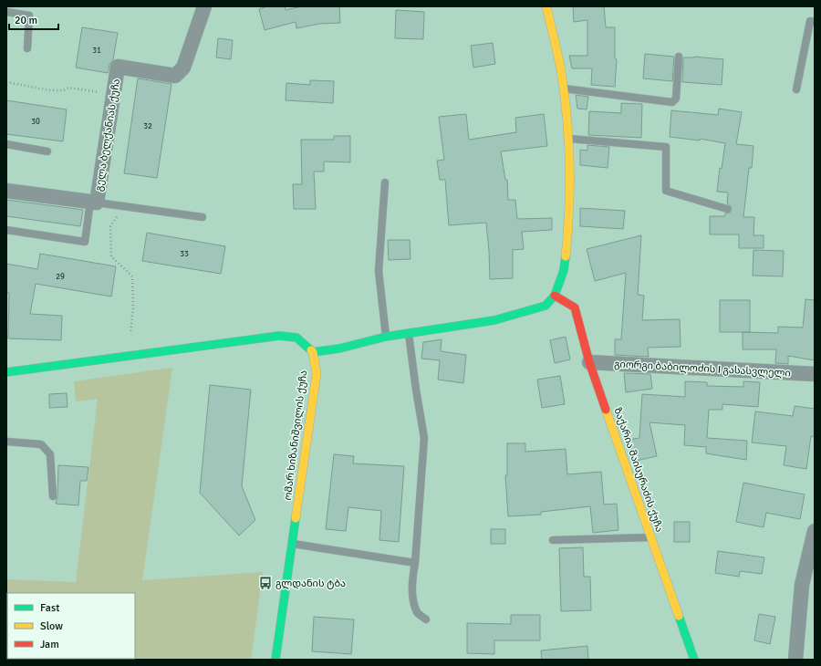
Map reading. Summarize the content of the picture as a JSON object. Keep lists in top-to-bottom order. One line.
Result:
{"streets":{"street":["გელა ბელქანიას ქუჩა","გიორგი ბაბილოძის I გასასვლელი","ომარ ხიზანიშვილის ქუჩა","ზაქარია მაისურაძის ქუჩა"]},"crossings":[["გიორგი ბაბილოძის I გასასვლელი","ზაქარია მაისურაძის ქუჩა"]],"places":{"bus stop":["გლდანის ტბა"]},"house_numbers":["31","30","32","33","29"],"legend":["Fast","Slow","Jam"],"scale_bar":"20 m"}
